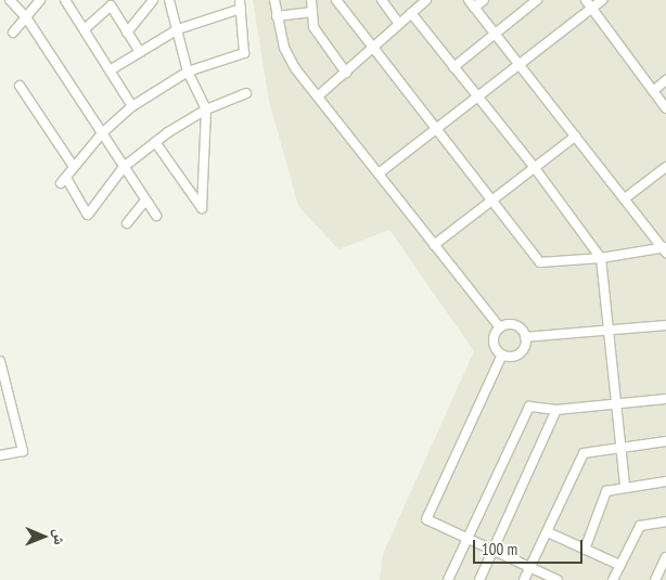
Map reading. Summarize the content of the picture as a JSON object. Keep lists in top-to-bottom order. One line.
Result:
{"scale_bar":"100 m","north":"right"}
